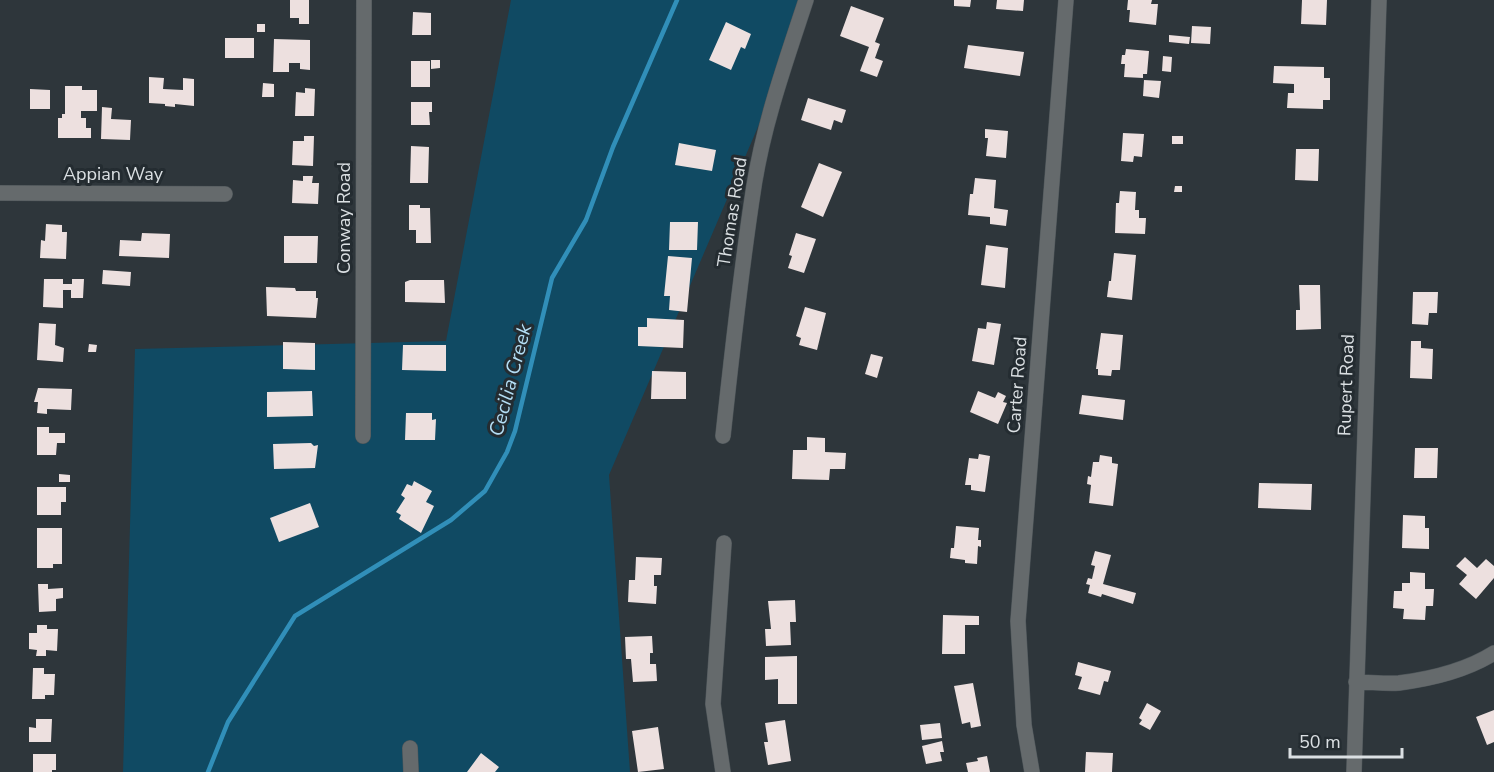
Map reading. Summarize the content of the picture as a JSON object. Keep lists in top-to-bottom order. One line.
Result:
{"streets":{"street":["Appian Way","Thomas Road","Conway Road","Carter Road","Rupert Road"]},"water":["Cecilia Creek"],"scale_bar":"50 m"}
